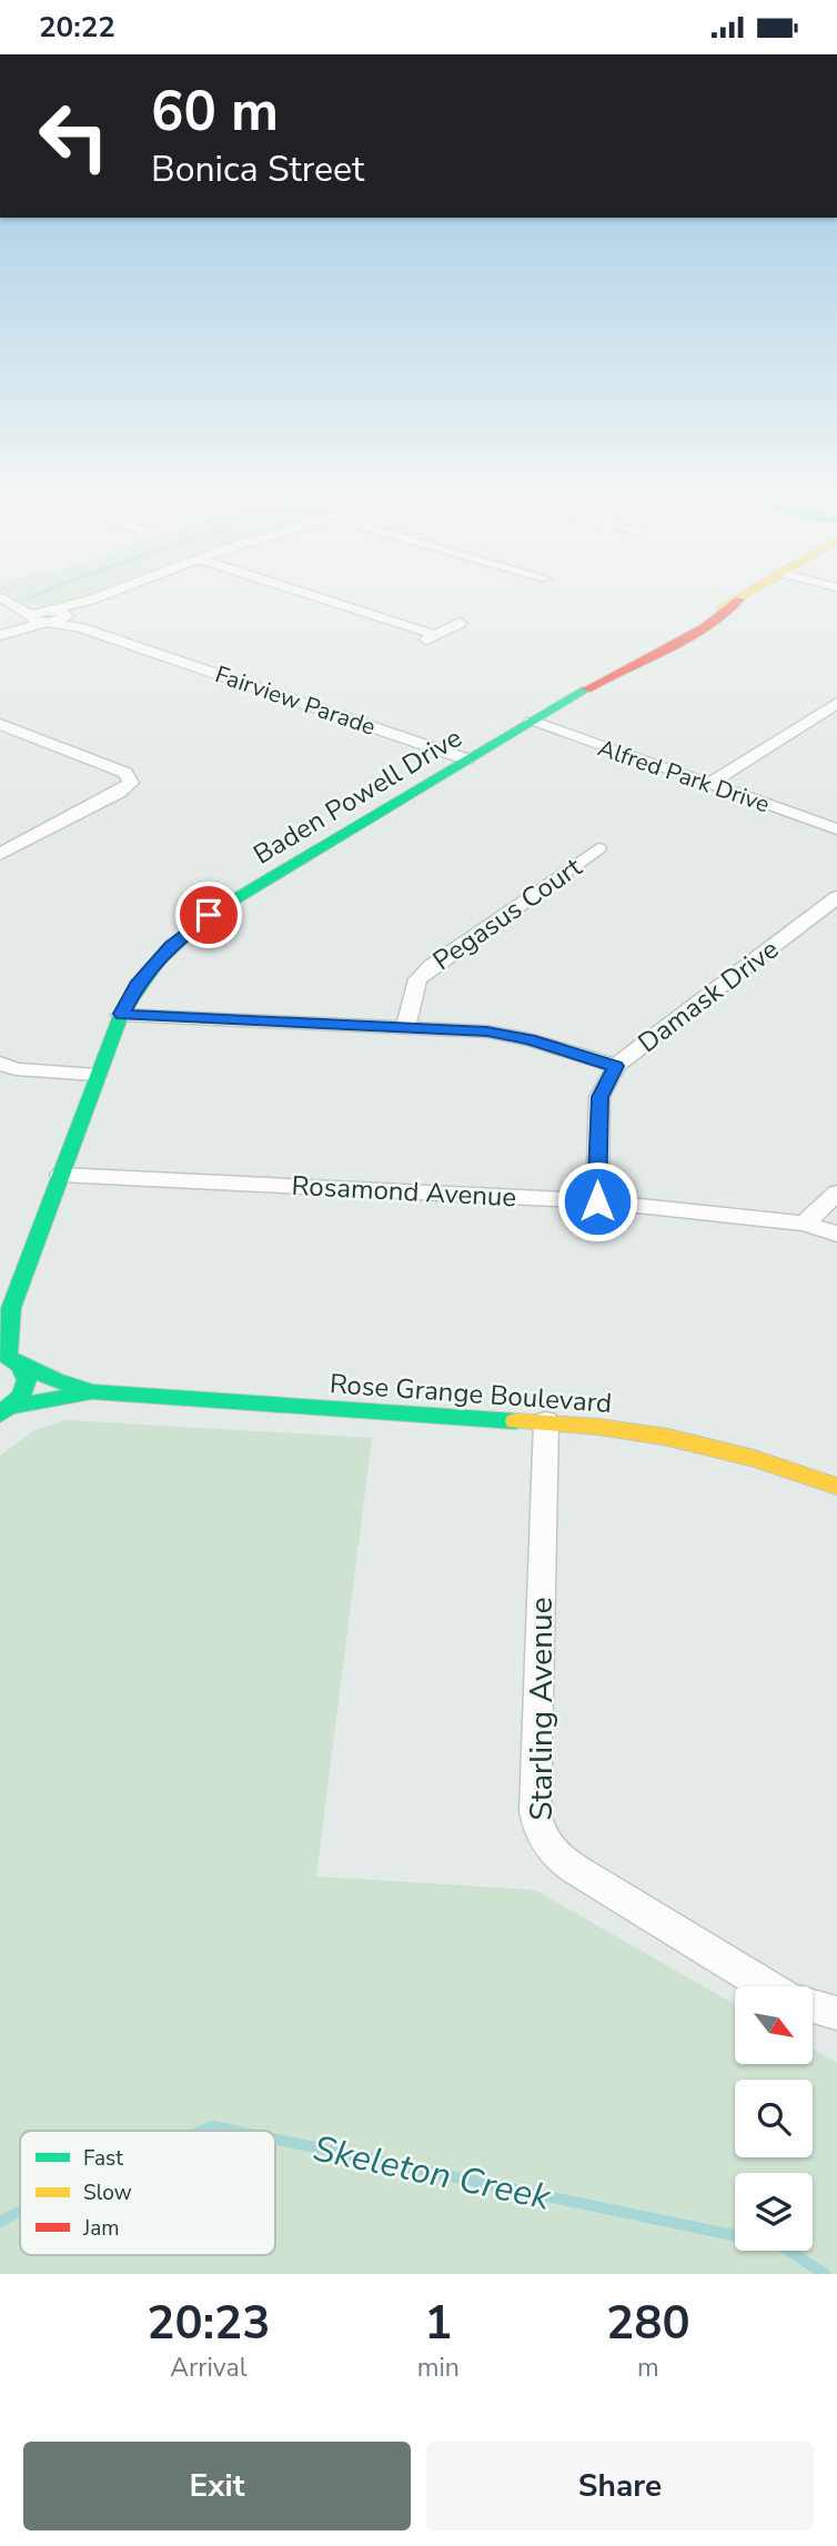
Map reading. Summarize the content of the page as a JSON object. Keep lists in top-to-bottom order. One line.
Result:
{"streets":{"street":["Fairview Parade","Alfred Park Drive","Baden Powell Drive","Pegasus Court","Damask Drive","Rosamond Avenue","Rose Grange Boulevard","Starling Avenue"]},"crossings":[["Fairview Parade","Baden Powell Drive"],["Alfred Park Drive","Baden Powell Drive"],["Baden Powell Drive","Rosamond Avenue"],["Baden Powell Drive","Rose Grange Boulevard"],["Damask Drive","Rosamond Avenue"],["Rose Grange Boulevard","Starling Avenue"]],"water":["Skeleton Creek"],"legend":["Fast","Slow","Jam"],"north":"bottom right","page":{"status":"20:22","turn":["60 m","Bonica Street"],"eta":["20:23","Arrival","1","min","280","m"],"buttons":["Exit","Share"]}}
